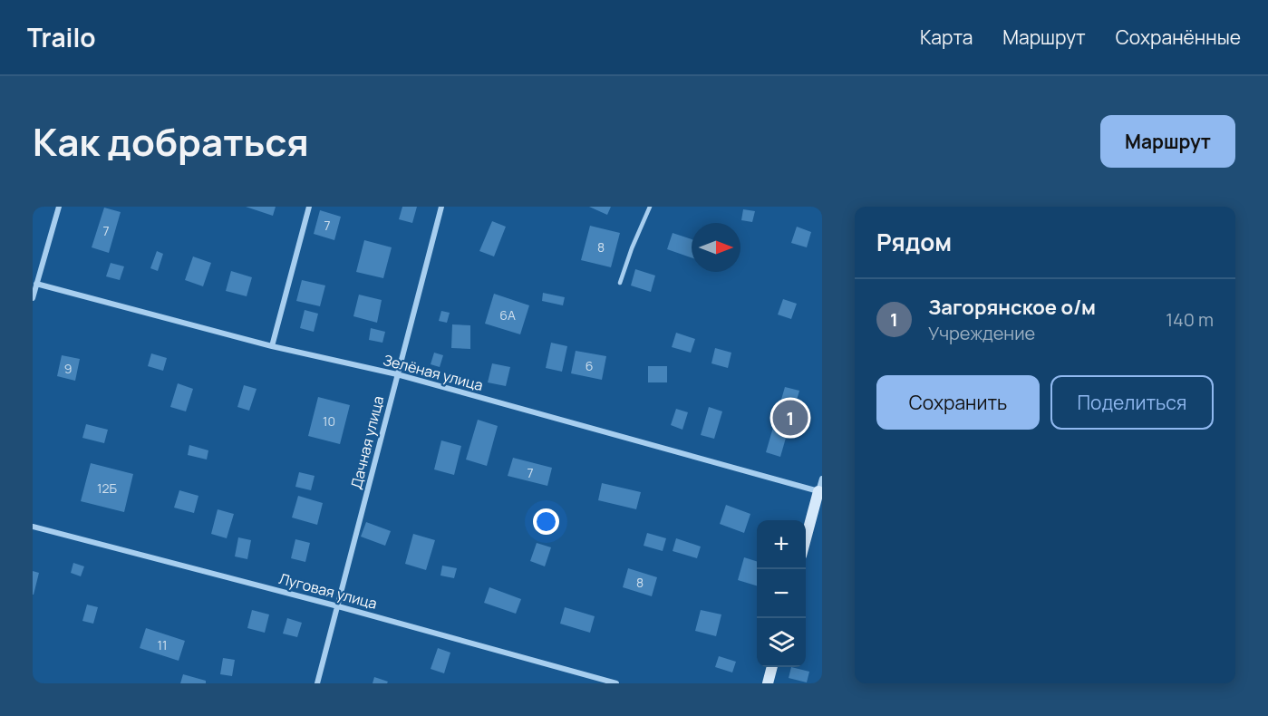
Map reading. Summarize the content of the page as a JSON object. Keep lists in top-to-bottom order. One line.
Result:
{"streets":{"street":["Зелёная улица","Дачная улица","Луговая улица"]},"crossings":[["Зелёная улица","Дачная улица"],["Дачная улица","Луговая улица"]],"house_numbers":["7","7","8","6А","6","9","10","7","12Б","8","11"],"north":"right","page":{"header":"Trailo","nav":["Карта","Маршрут","Сохранённые"],"title":"Как добраться","buttons":["Маршрут",["Сохранить","Поделиться"]],"heading":"Рядом","list":[{"mark":"1","name":"Загорянское о/м","note":"Учреждение","value":"140 m"}],"pins":"1","map_buttons":["+","−"]}}
